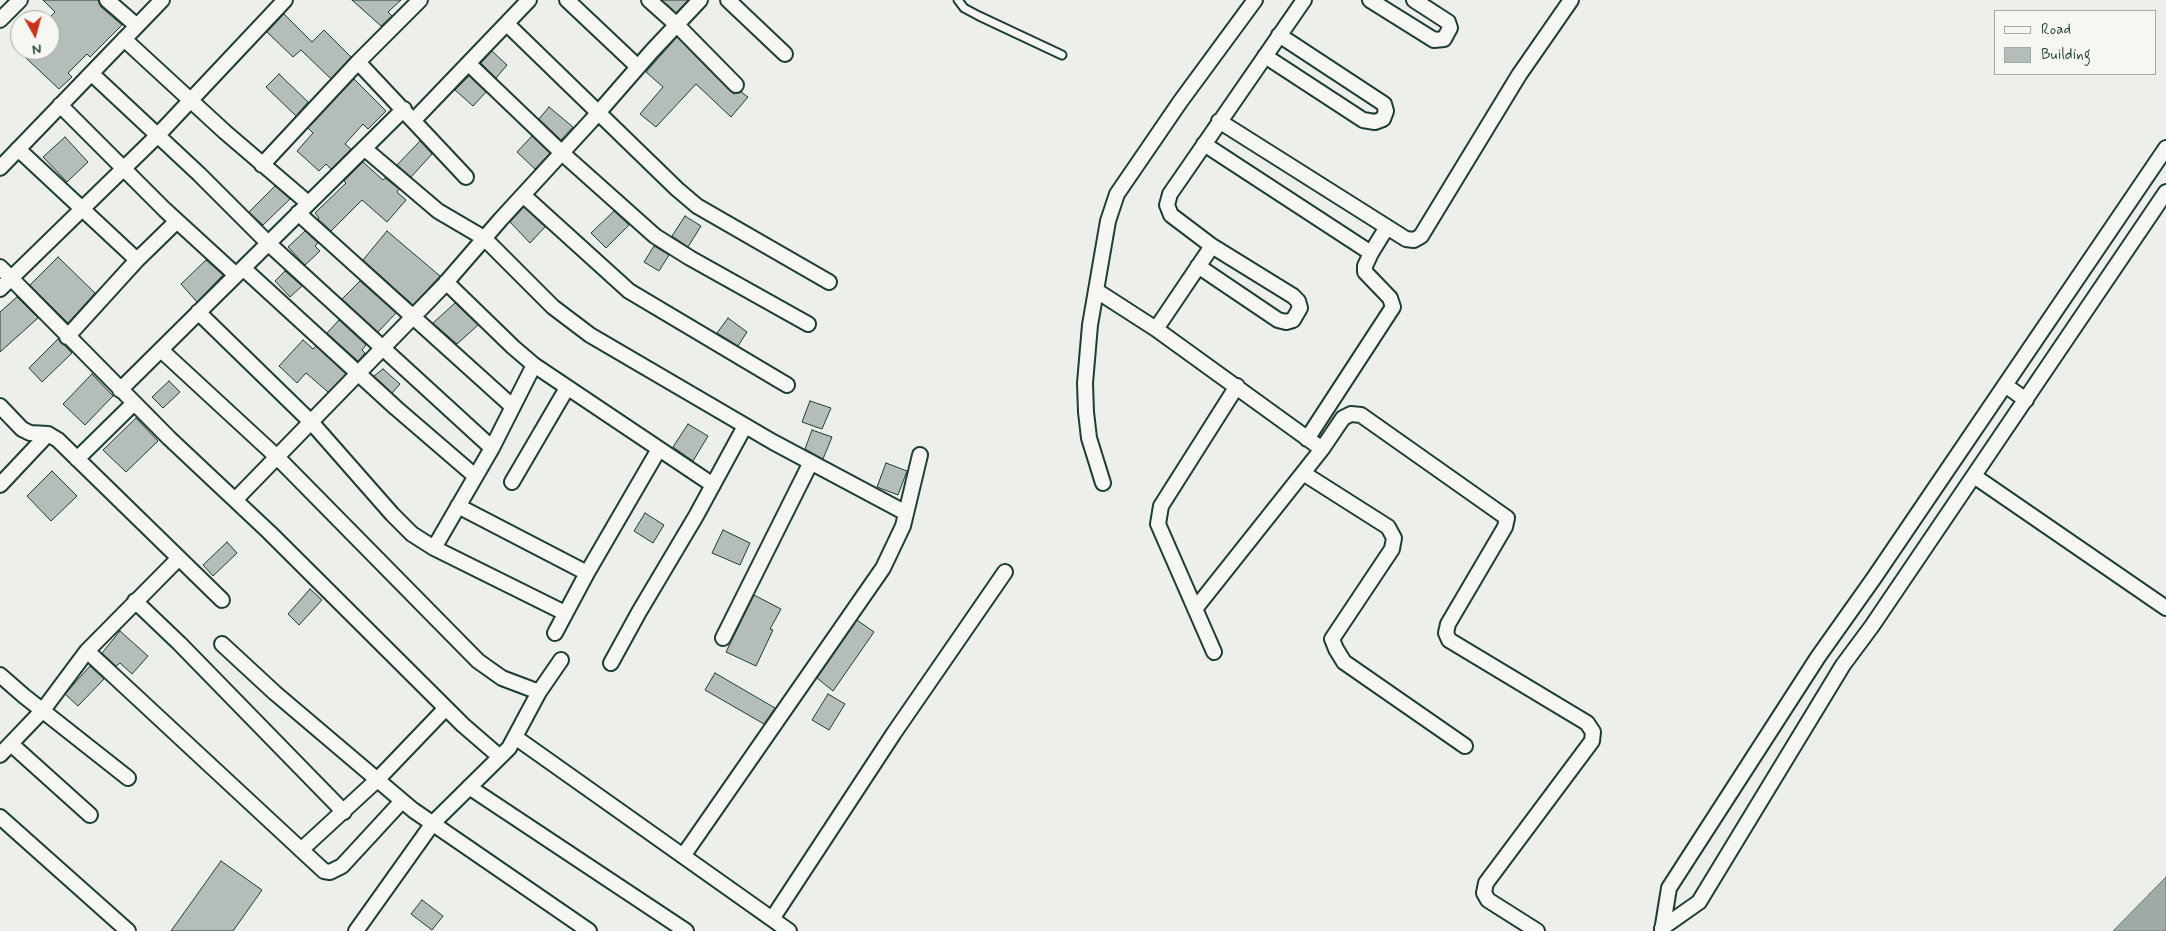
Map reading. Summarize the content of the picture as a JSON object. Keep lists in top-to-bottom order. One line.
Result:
{"legend":["Road","Building"],"north":"bottom"}
